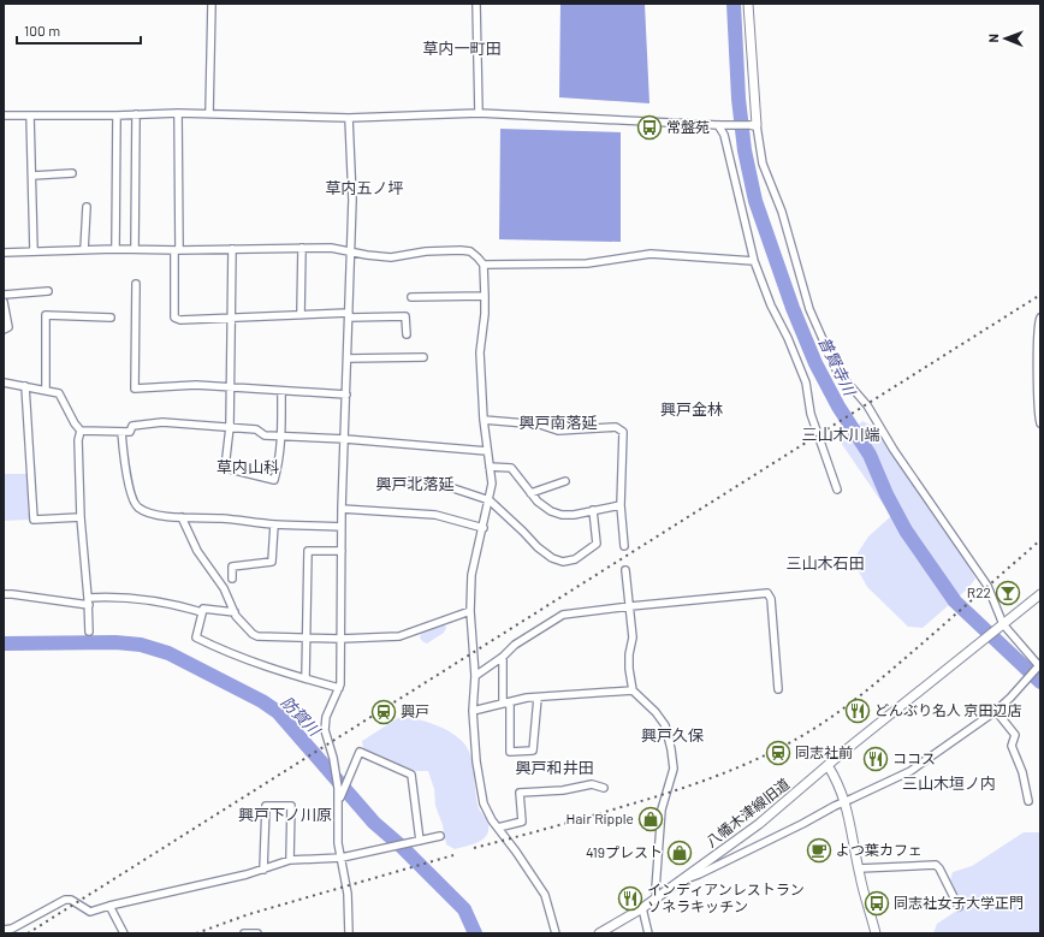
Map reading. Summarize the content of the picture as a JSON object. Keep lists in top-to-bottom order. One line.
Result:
{"streets":{"street":["八幡木津線旧道"]},"districts":["草内一町田","草内五ノ坪","興戸金林","興戸南落延","三山木川端","草内山科","興戸北落延","三山木石田","興戸久保","興戸和井田","三山木垣ノ内","興戸下ノ川原"],"water":["普賢寺川","防賀川"],"places":{"bus stop":["常盤苑","同志社女子大学正門"],"bar":["R22"],"restaurant":["どんぶり名人 京田辺店","ココス","インディアンレストラン ソネラキッチン"],"station":["興戸","同志社前"],"shop":["Hair Ripple","419プレスト"],"cafe":["よつ葉カフェ"]},"scale_bar":"100 m","north":"left"}
